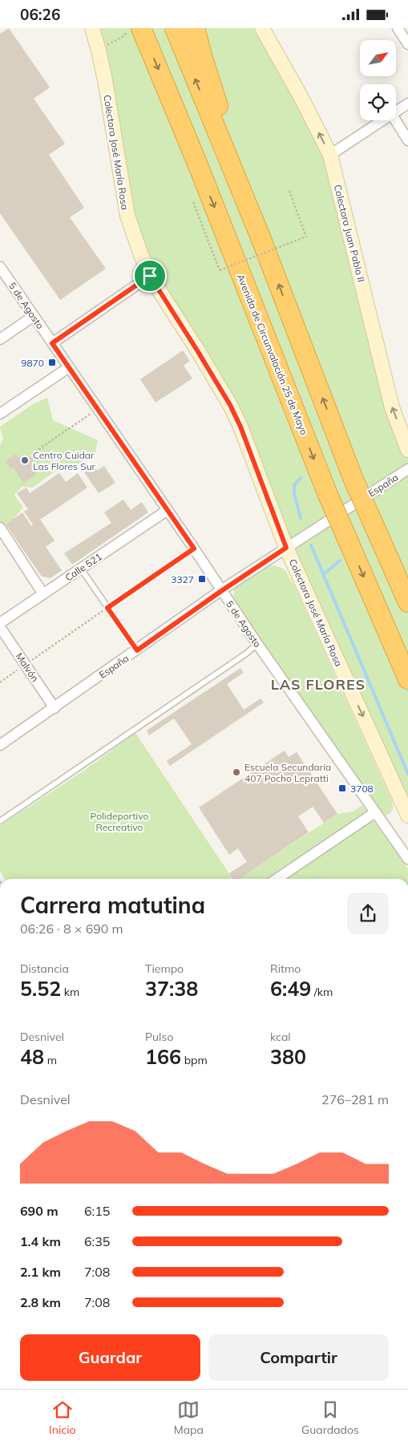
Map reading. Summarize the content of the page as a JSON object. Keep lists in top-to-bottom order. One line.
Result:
{"streets":{"highway":["Avenida de Circunvalación 25 de Mayo"],"main road":["Colectora José María Rosa","Colectora Juan Pablo II"],"street":["5 de Agosto","España","Calle 521","Malvón"]},"crossings":[["Colectora José María Rosa","España"],["5 de Agosto","España"],["5 de Agosto","Calle 521"],["España","Malvón"]],"one_way":["Colectora Juan Pablo II"],"districts":["LAS FLORES"],"parks":["Polideportivo Recreativo"],"places":{"transit":["9870","3327","3708"],"other":["Centro Cuidar Las Flores Sur","Escuela Secundaria 407 Pocho Lepratti"]},"north":"top right","page":{"status":"06:26","heading":["Carrera matutina","06:26 · 8 × 690 m"],"stats":[["Distancia","5.52 km"],["Tiempo","37:38"],["Ritmo","6:49 /km"],["Desnivel","48 m"],["Pulso","166 bpm"],["kcal","380"]],"chart":["Desnivel","276–281 m"],"list":[{"name":"690 m","note":"6:15"},{"name":"1.4 km","note":"6:35"},{"name":"2.1 km","note":"7:08"},{"name":"2.8 km","note":"7:08"}],"buttons":["Guardar","Compartir"],"tabs":["Inicio","Mapa","Guardados"]}}
